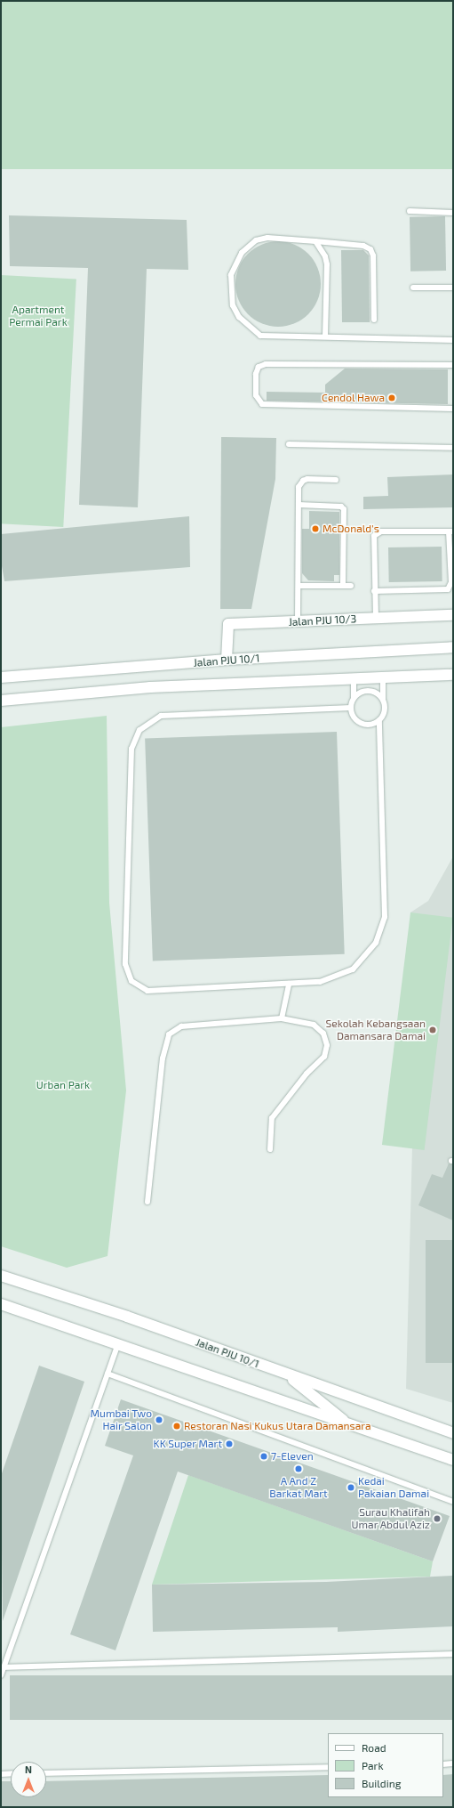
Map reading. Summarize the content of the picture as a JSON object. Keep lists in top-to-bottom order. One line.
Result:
{"streets":{"street":["Jalan PJU 10/3","Jalan PJU 10/1"]},"crossings":[["Jalan PJU 10/3","Jalan PJU 10/1"]],"parks":["Apartment Permai Park","Urban Park"],"places":["Cendol Hawa","McDonald's","Sekolah Kebangsaan Damansara Damai","Mumbai Two Hair Salon","Restoran Nasi Kukus Utara Damansara","KK Super Mart","7-Eleven","A And Z Barkat Mart","Kedai Pakaian Damai","Surau Khalifah Umar Abdul Aziz"],"legend":["Road","Park","Building"],"north":"top"}
